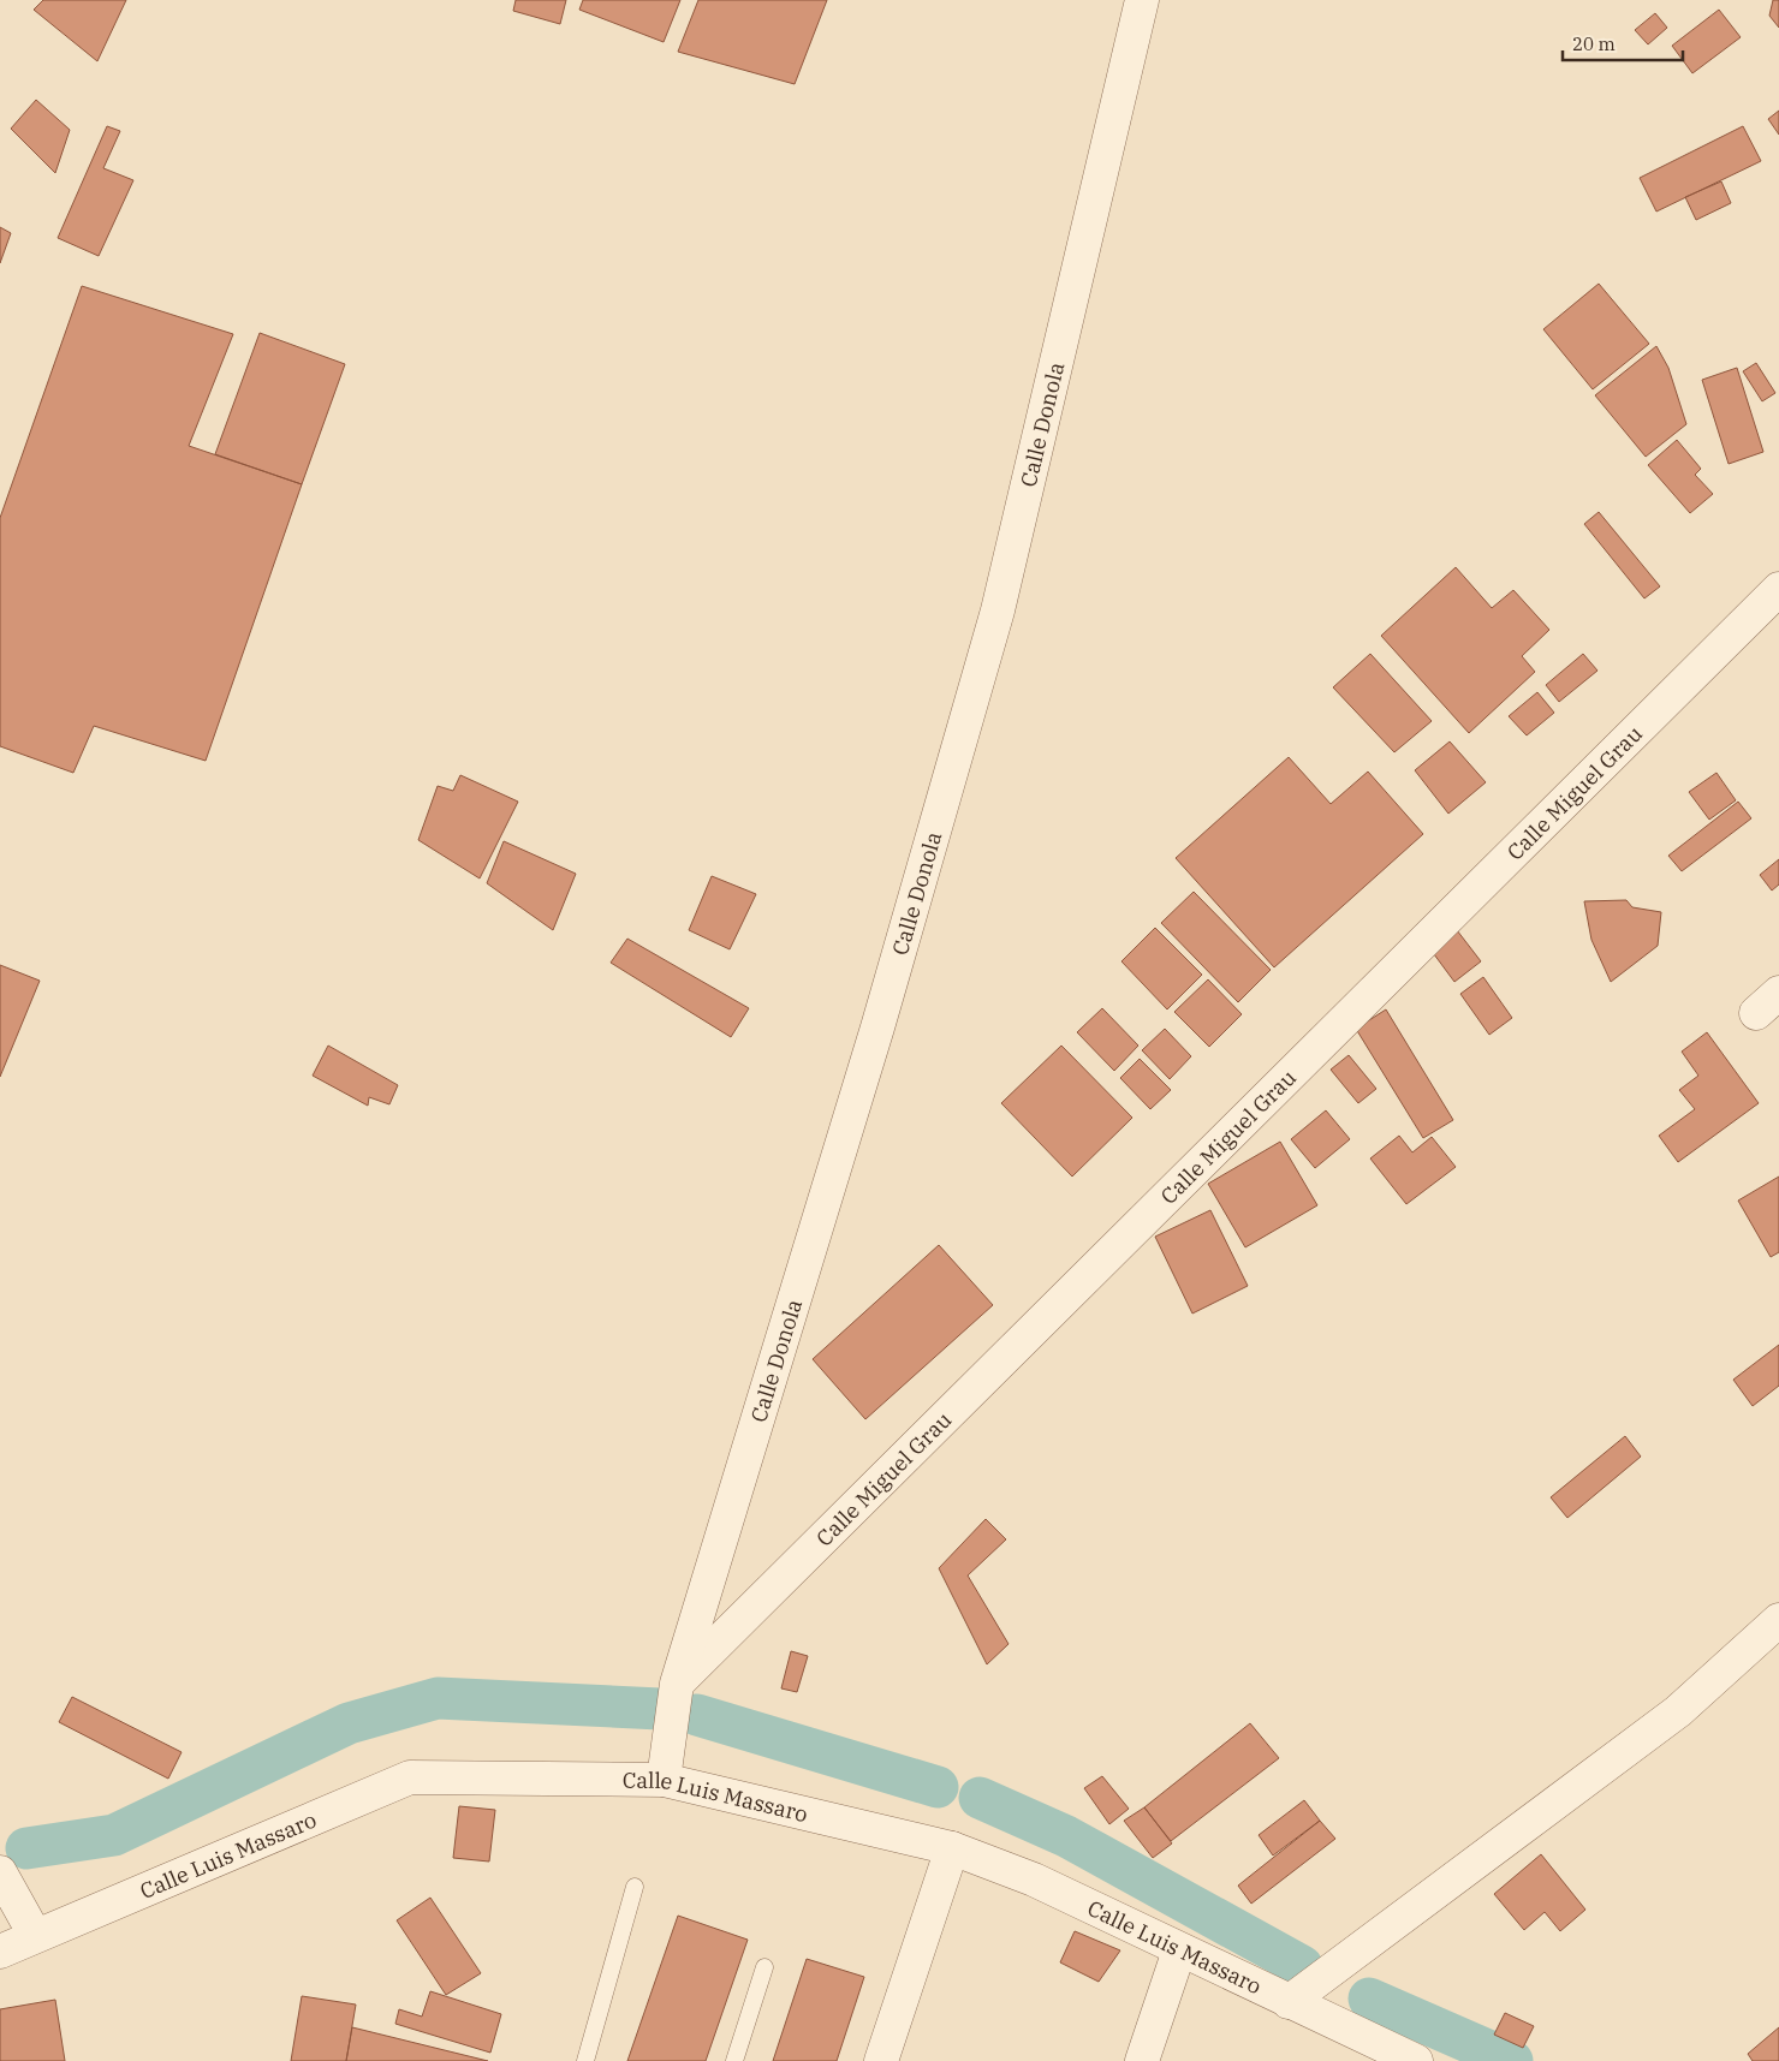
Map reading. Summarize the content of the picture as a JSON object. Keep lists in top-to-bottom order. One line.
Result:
{"streets":{"street":["Calle Donola","Calle Miguel Grau","Calle Luis Massaro"]},"crossings":[["Calle Donola","Calle Miguel Grau"],["Calle Donola","Calle Luis Massaro"]],"scale_bar":"20 m"}
